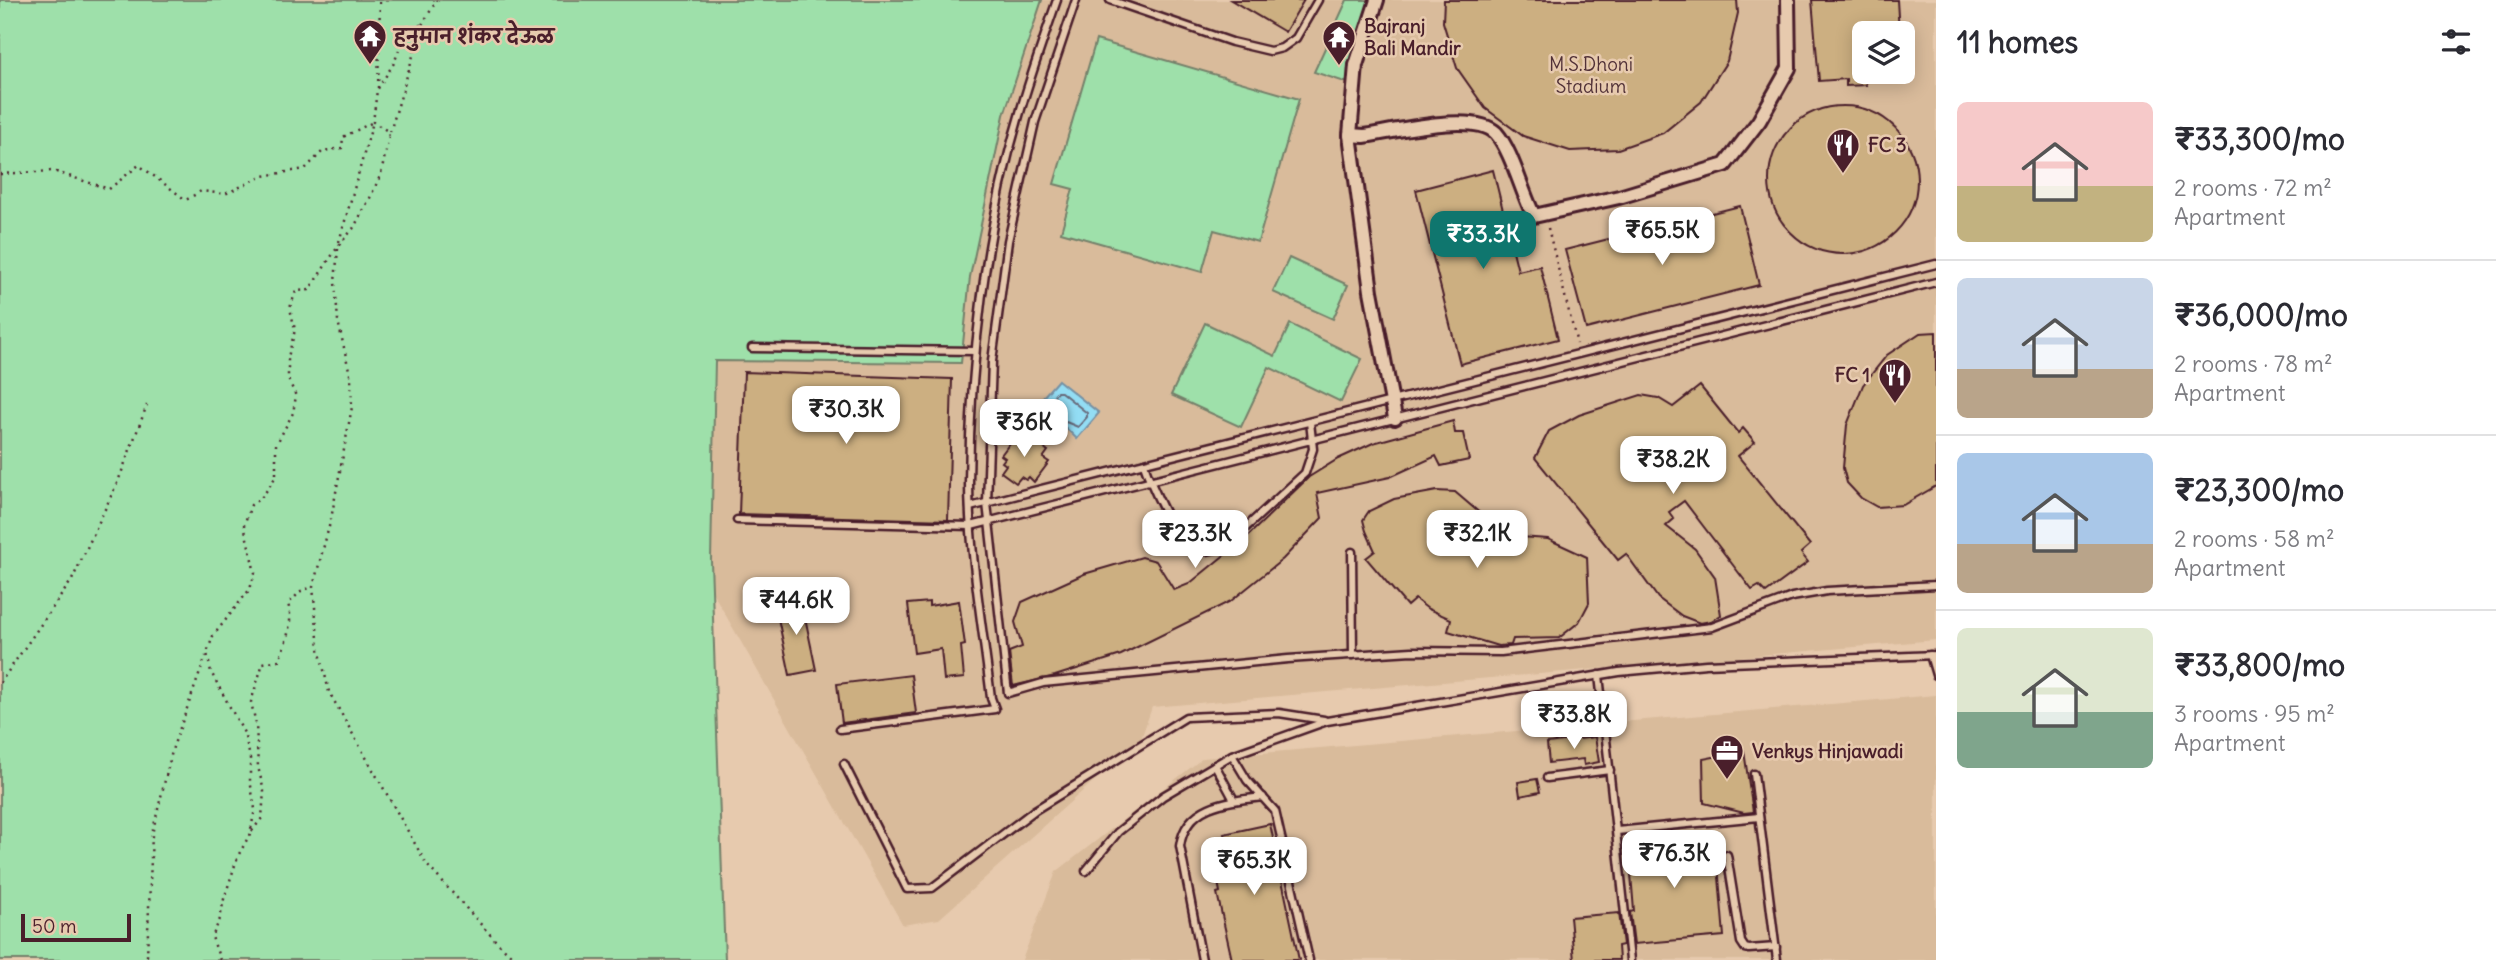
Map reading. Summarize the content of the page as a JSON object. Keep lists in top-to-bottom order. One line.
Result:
{"parks":["M.S.Dhoni Stadium"],"places":{"temple":["हनुमान शंकर देऊळ","Bajranj Bali Mandir"],"restaurant":["FC 3","FC 1"],"office":["Venkys Hinjawadi"]},"scale_bar":"50 m","page":{"heading":"11 homes","list":[{"name":"₹33,300/mo","note":"2 rooms · 72 m² · Apartment"},{"name":"₹36,000/mo","note":"2 rooms · 78 m² · Apartment"},{"name":"₹23,300/mo","note":"2 rooms · 58 m² · Apartment"},{"name":"₹33,800/mo","note":"3 rooms · 95 m² · Apartment"}],"price":["₹65.5K","₹33.3K","₹30.3K","₹36K","₹38.2K","₹23.3K","₹32.1K","₹44.6K","₹33.8K","₹76.3K","₹65.3K"],"scale":"50 m"}}
